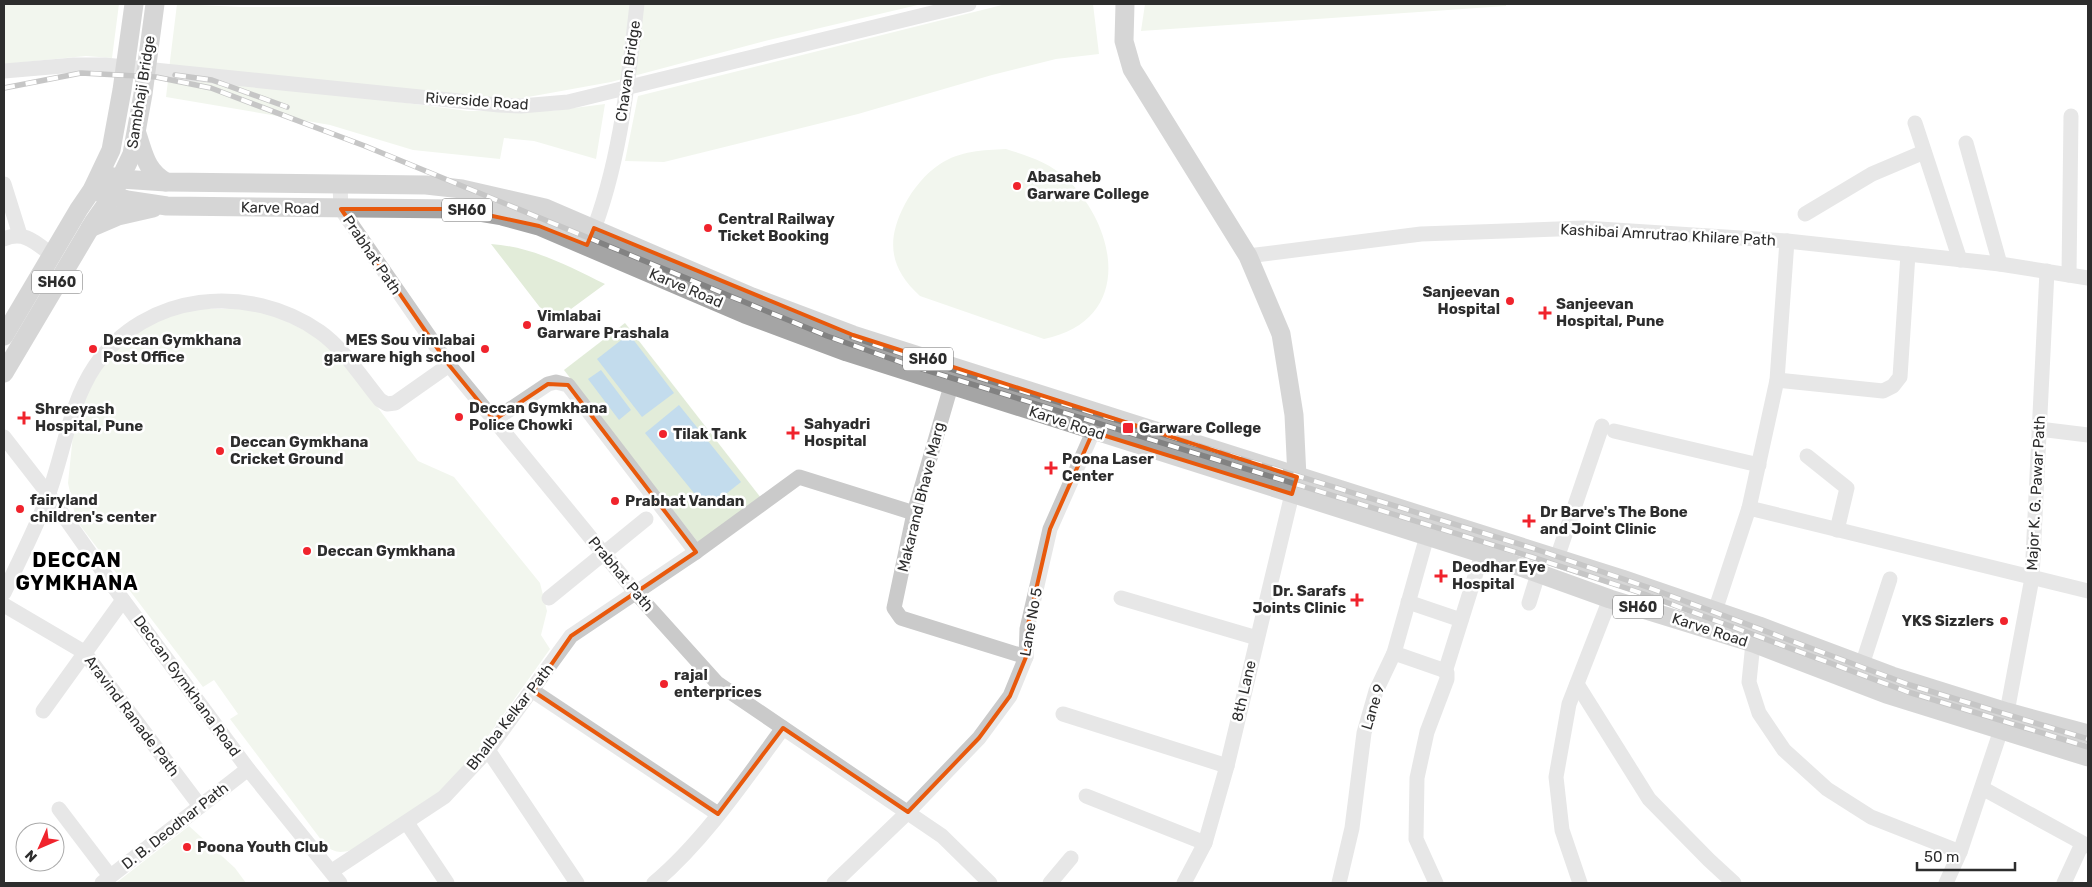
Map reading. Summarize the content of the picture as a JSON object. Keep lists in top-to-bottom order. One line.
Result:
{"streets":{"main road":["Sambhaji Bridge","Karve Road","SH60"],"street":["Chavan Bridge","Riverside Road","Kashibai Amrutrao Khilare Path","Prabhat Path","Major K. G. Pawar Path","Makarand Bhave Marg","Lane No 5","Deccan Gymkhana Road","8th Lane","Lane 9","Aravind Ranade Path","Bhalba Kelkar Path","D. B. Deodhar Path"]},"crossings":[["Sambhaji Bridge","Karve Road"],["Sambhaji Bridge","SH60"],["Karve Road","SH60"],["Karve Road","Prabhat Path"],["Karve Road","Major K. G. Pawar Path"],["Karve Road","Makarand Bhave Marg"],["Karve Road","Lane No 5"],["Karve Road","8th Lane"],["Karve Road","Lane 9"],["Kashibai Amrutrao Khilare Path","Major K. G. Pawar Path"],["Prabhat Path","Lane No 5"],["Prabhat Path","Bhalba Kelkar Path"],["Makarand Bhave Marg","Lane No 5"],["Makarand Bhave Marg","Bhalba Kelkar Path"],["Deccan Gymkhana Road","Bhalba Kelkar Path"],["Deccan Gymkhana Road","D. B. Deodhar Path"],["Aravind Ranade Path","D. B. Deodhar Path"]],"districts":["DECCAN GYMKHANA"],"places":{"other":["Abasaheb Garware College","Central Railway Ticket Booking","Sanjeevan Hospital","Vimlabai Garware Prashala","Deccan Gymkhana Post Office","MES Sou vimlabai garware high school","Deccan Gymkhana Police Chowki","Tilak Tank","Deccan Gymkhana Cricket Ground","Prabhat Vandan","fairyland children's center","Deccan Gymkhana","YKS Sizzlers","rajal enterprices","Poona Youth Club"],"health":["Sanjeevan Hospital, Pune","Shreeyash Hospital, Pune","Sahyadri Hospital","Poona Laser Center","Dr Barve's The Bone and Joint Clinic","Deodhar Eye Hospital","Dr. Sarafs Joints Clinic"],"transit":["Garware College"]},"scale_bar":"50 m","north":"bottom left"}
